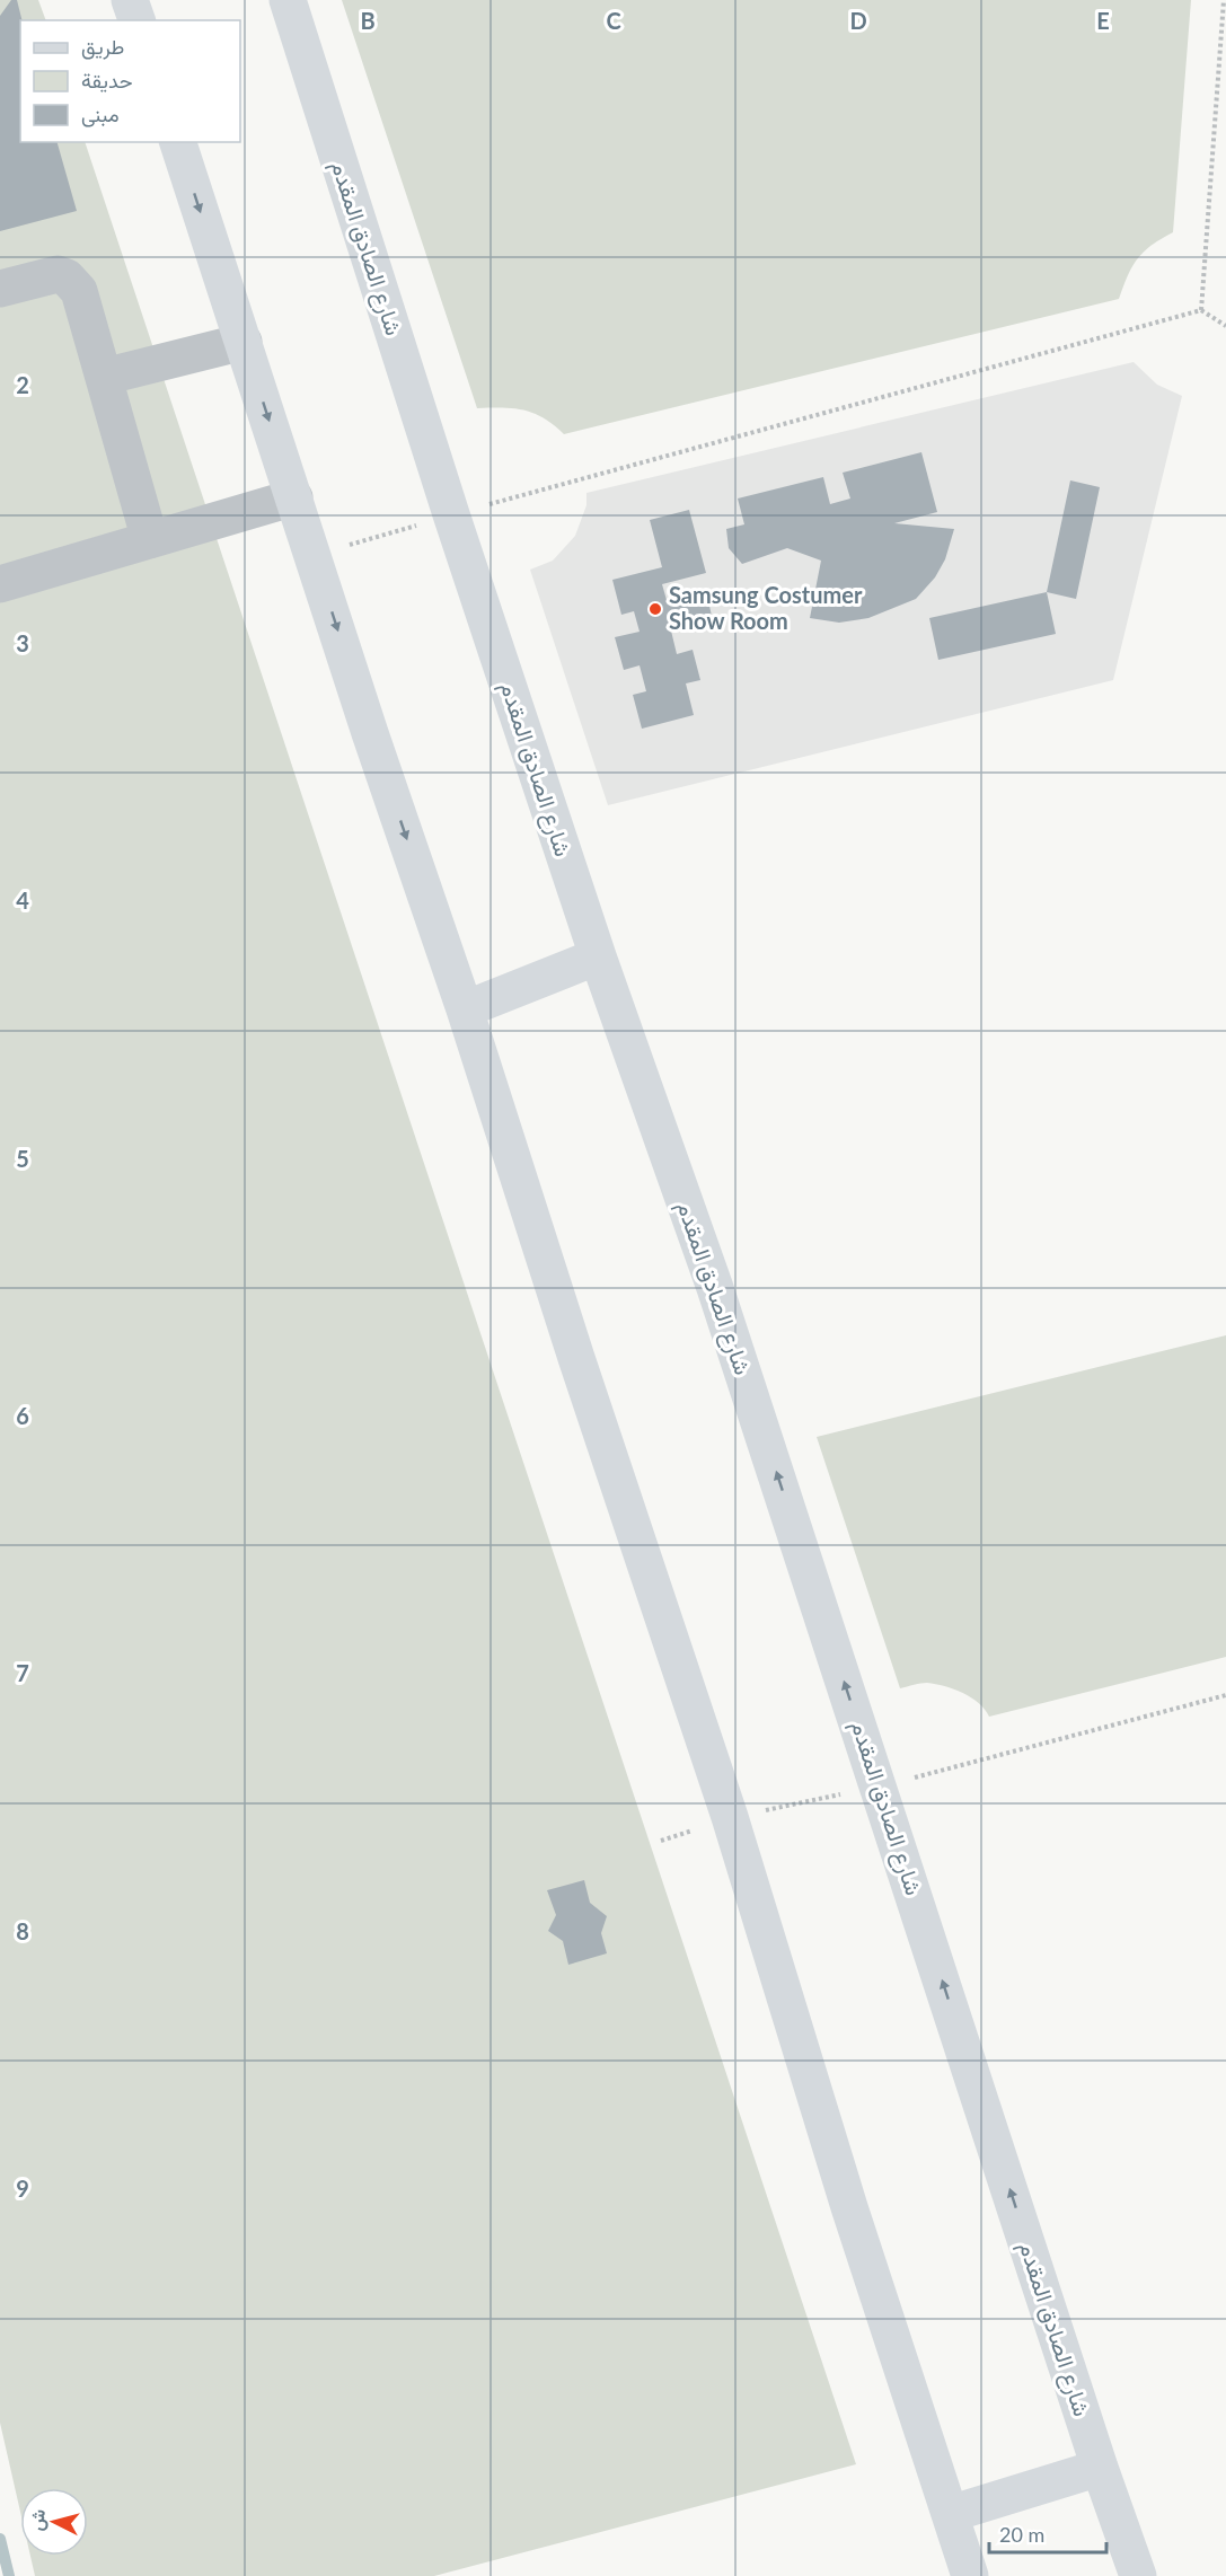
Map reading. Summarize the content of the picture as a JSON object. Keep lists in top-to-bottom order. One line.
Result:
{"streets":{"main road":["شارع الصادق المقدم"]},"places":["Samsung Costumer Show Room"],"legend":["طريق","حديقة","مبنى"],"scale_bar":"20 m","north":"left","grid":{"columns":["B","C","D","E"],"rows":["2","3","4","5","6","7","8","9"]}}
